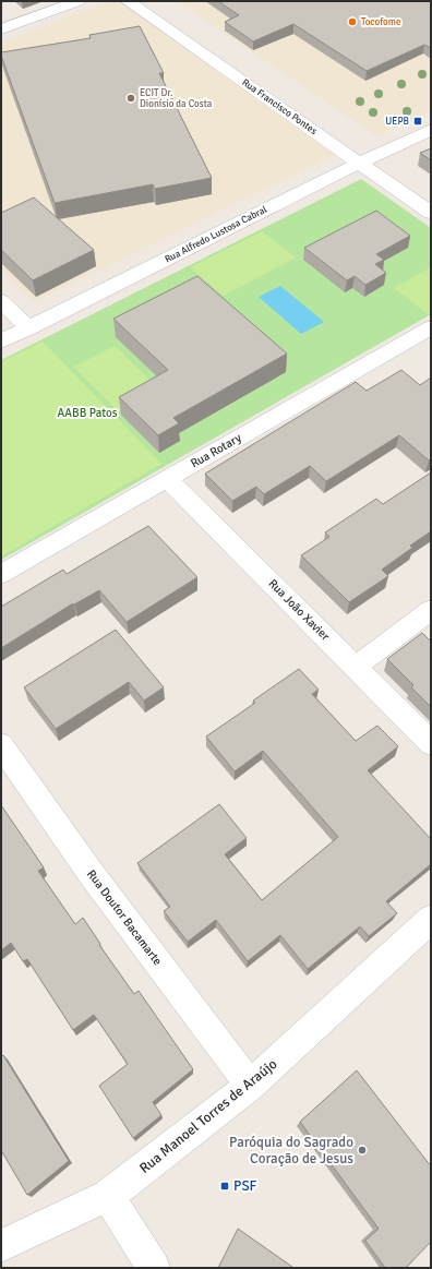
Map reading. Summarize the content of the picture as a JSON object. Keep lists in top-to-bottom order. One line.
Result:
{"streets":{"street":["Rua Francisco Pontes","Rua Alfredo Lustosa Cabral","Rua Rotary","Rua João Xavier","Rua Doutor Bacamarte","Rua Manoel Torres de Araújo"]},"crossings":[["Rua Francisco Pontes","Rua Alfredo Lustosa Cabral"],["Rua Rotary","Rua João Xavier"],["Rua Doutor Bacamarte","Rua Manoel Torres de Araújo"]],"parks":["AABB Patos"],"places":{"other":["Tocofome","ECIT Dr. Dionísio da Costa","Paróquia do Sagrado Coração de Jesus"],"transit":["UEPB","PSF"]}}
